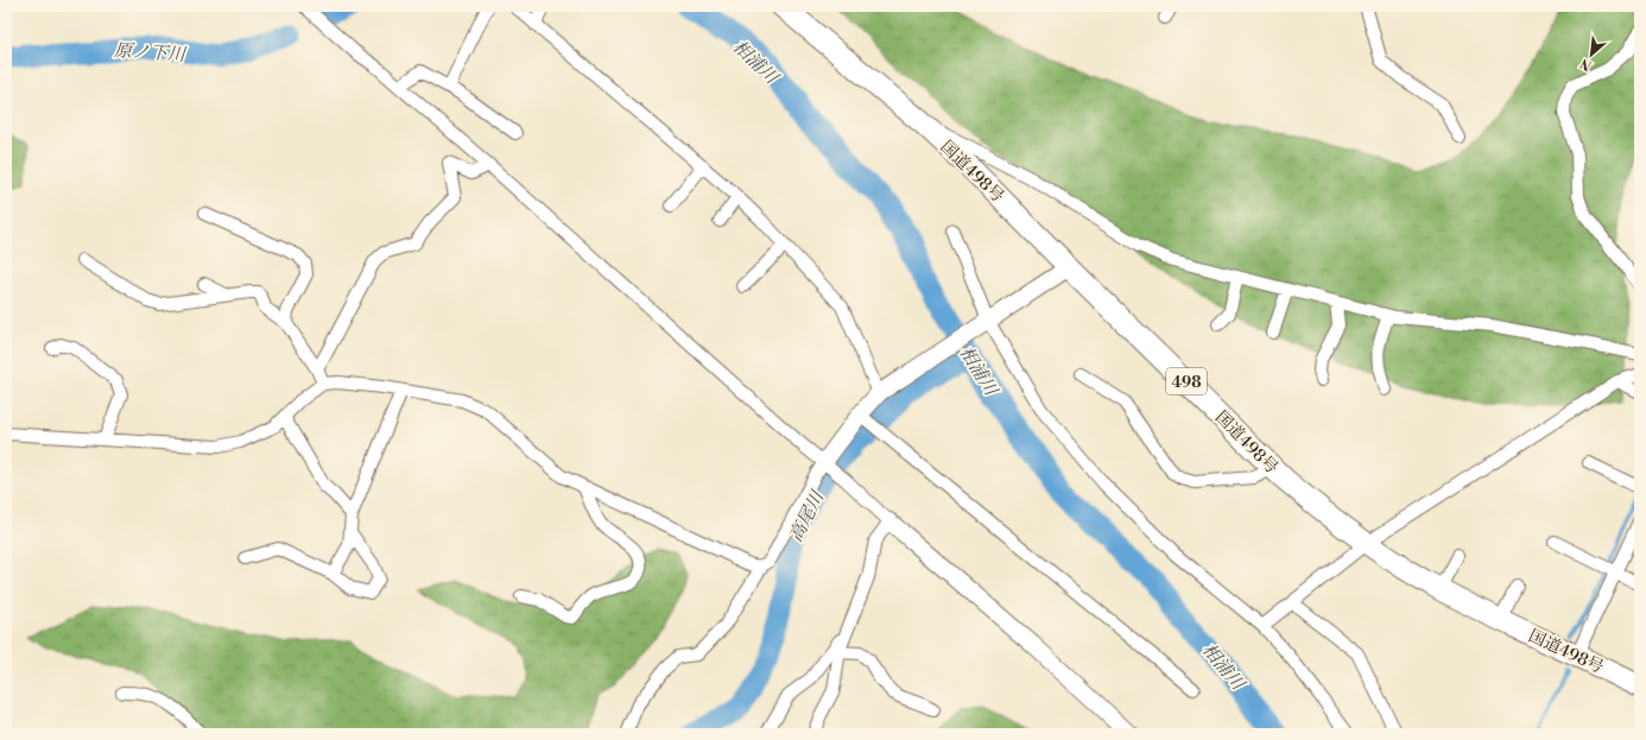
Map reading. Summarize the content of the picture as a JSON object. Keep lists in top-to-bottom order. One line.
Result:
{"streets":{"highway":["国道498号","498"]},"water":["原ノ下川","相浦川","高尾川"],"north":"bottom left"}
